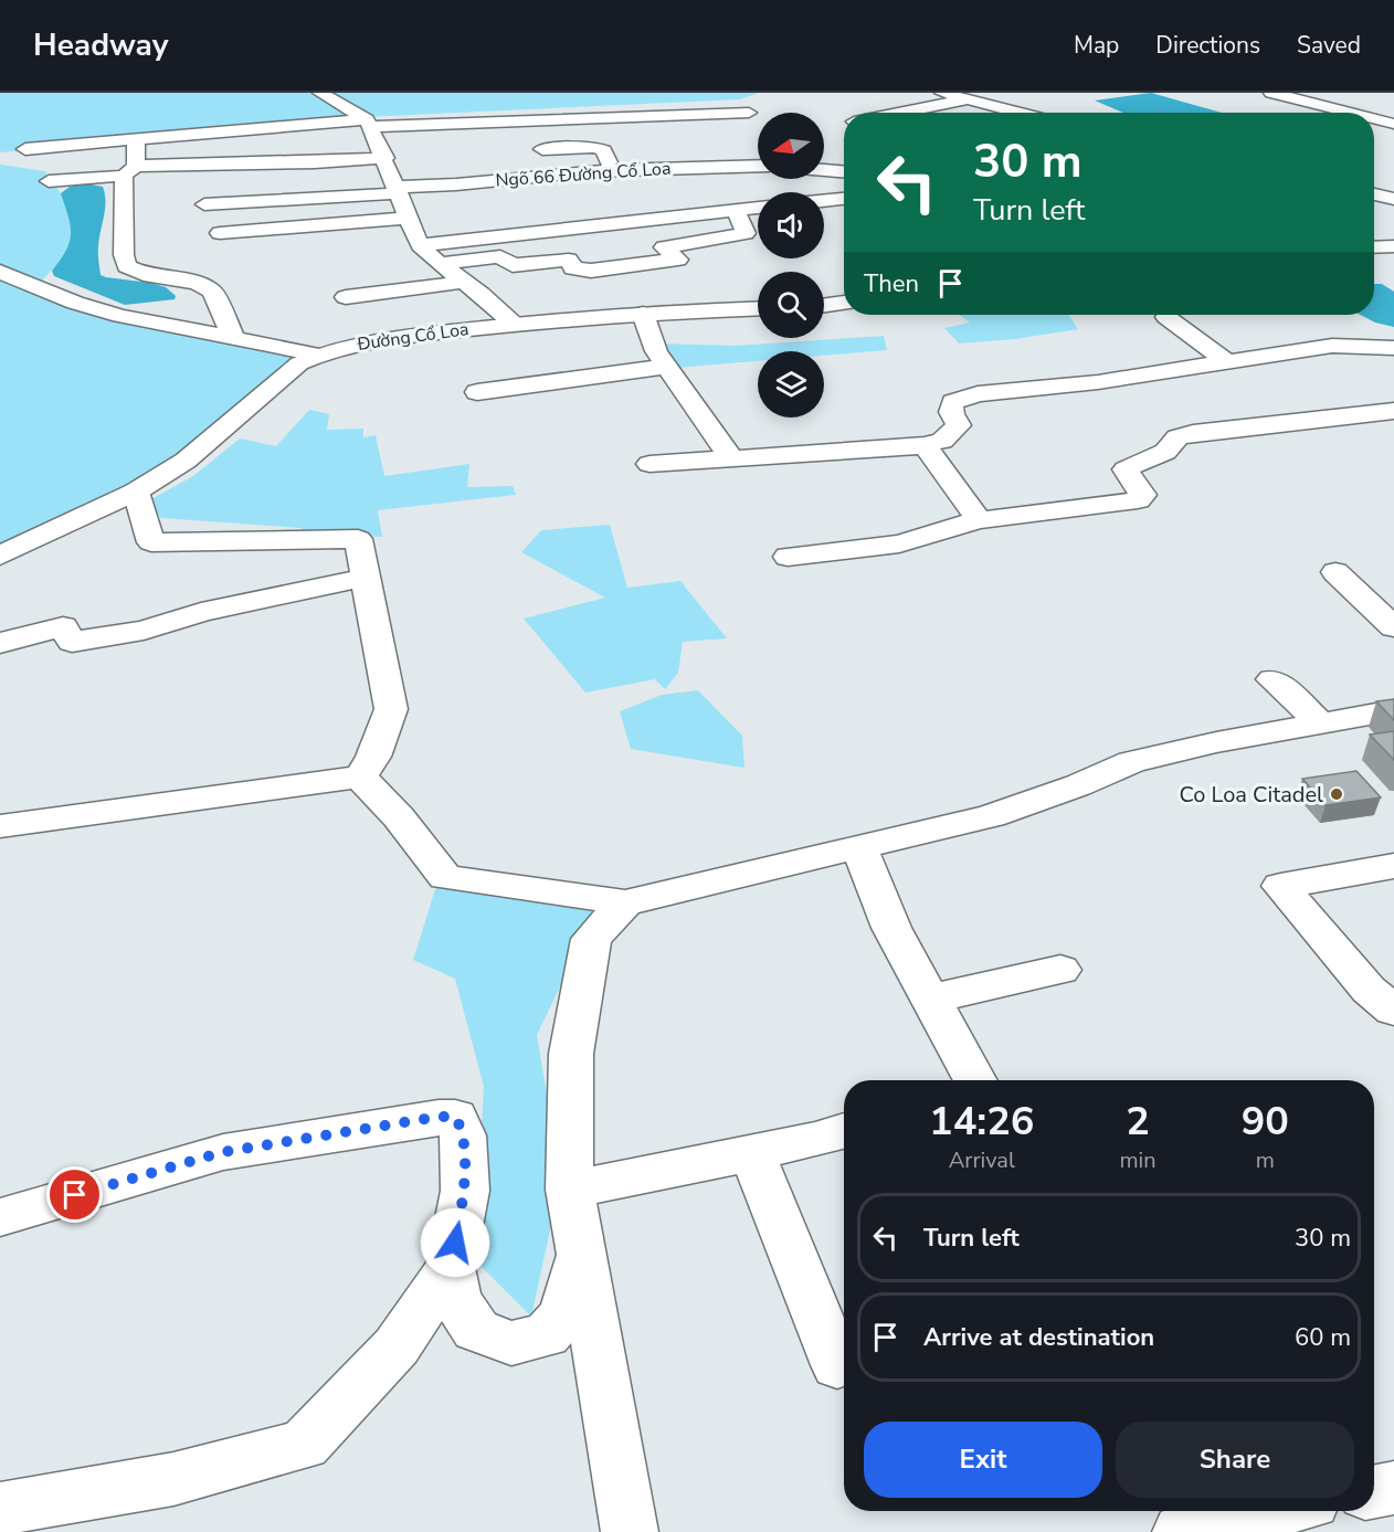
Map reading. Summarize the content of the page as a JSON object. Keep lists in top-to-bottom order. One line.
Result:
{"streets":{"street":["Ngõ 66 Đường Cổ Loa","Đường Cổ Loa"]},"places":["Co Loa Citadel"],"north":"left","page":{"header":"Headway","nav":["Map","Directions","Saved"],"turn":["30 m","Turn left"],"then":"Then","eta":["14:26","Arrival","2","min","90","m"],"list":[{"name":"Turn left","value":"30 m"},{"name":"Arrive at destination","value":"60 m"}],"buttons":["Exit","Share"]}}
